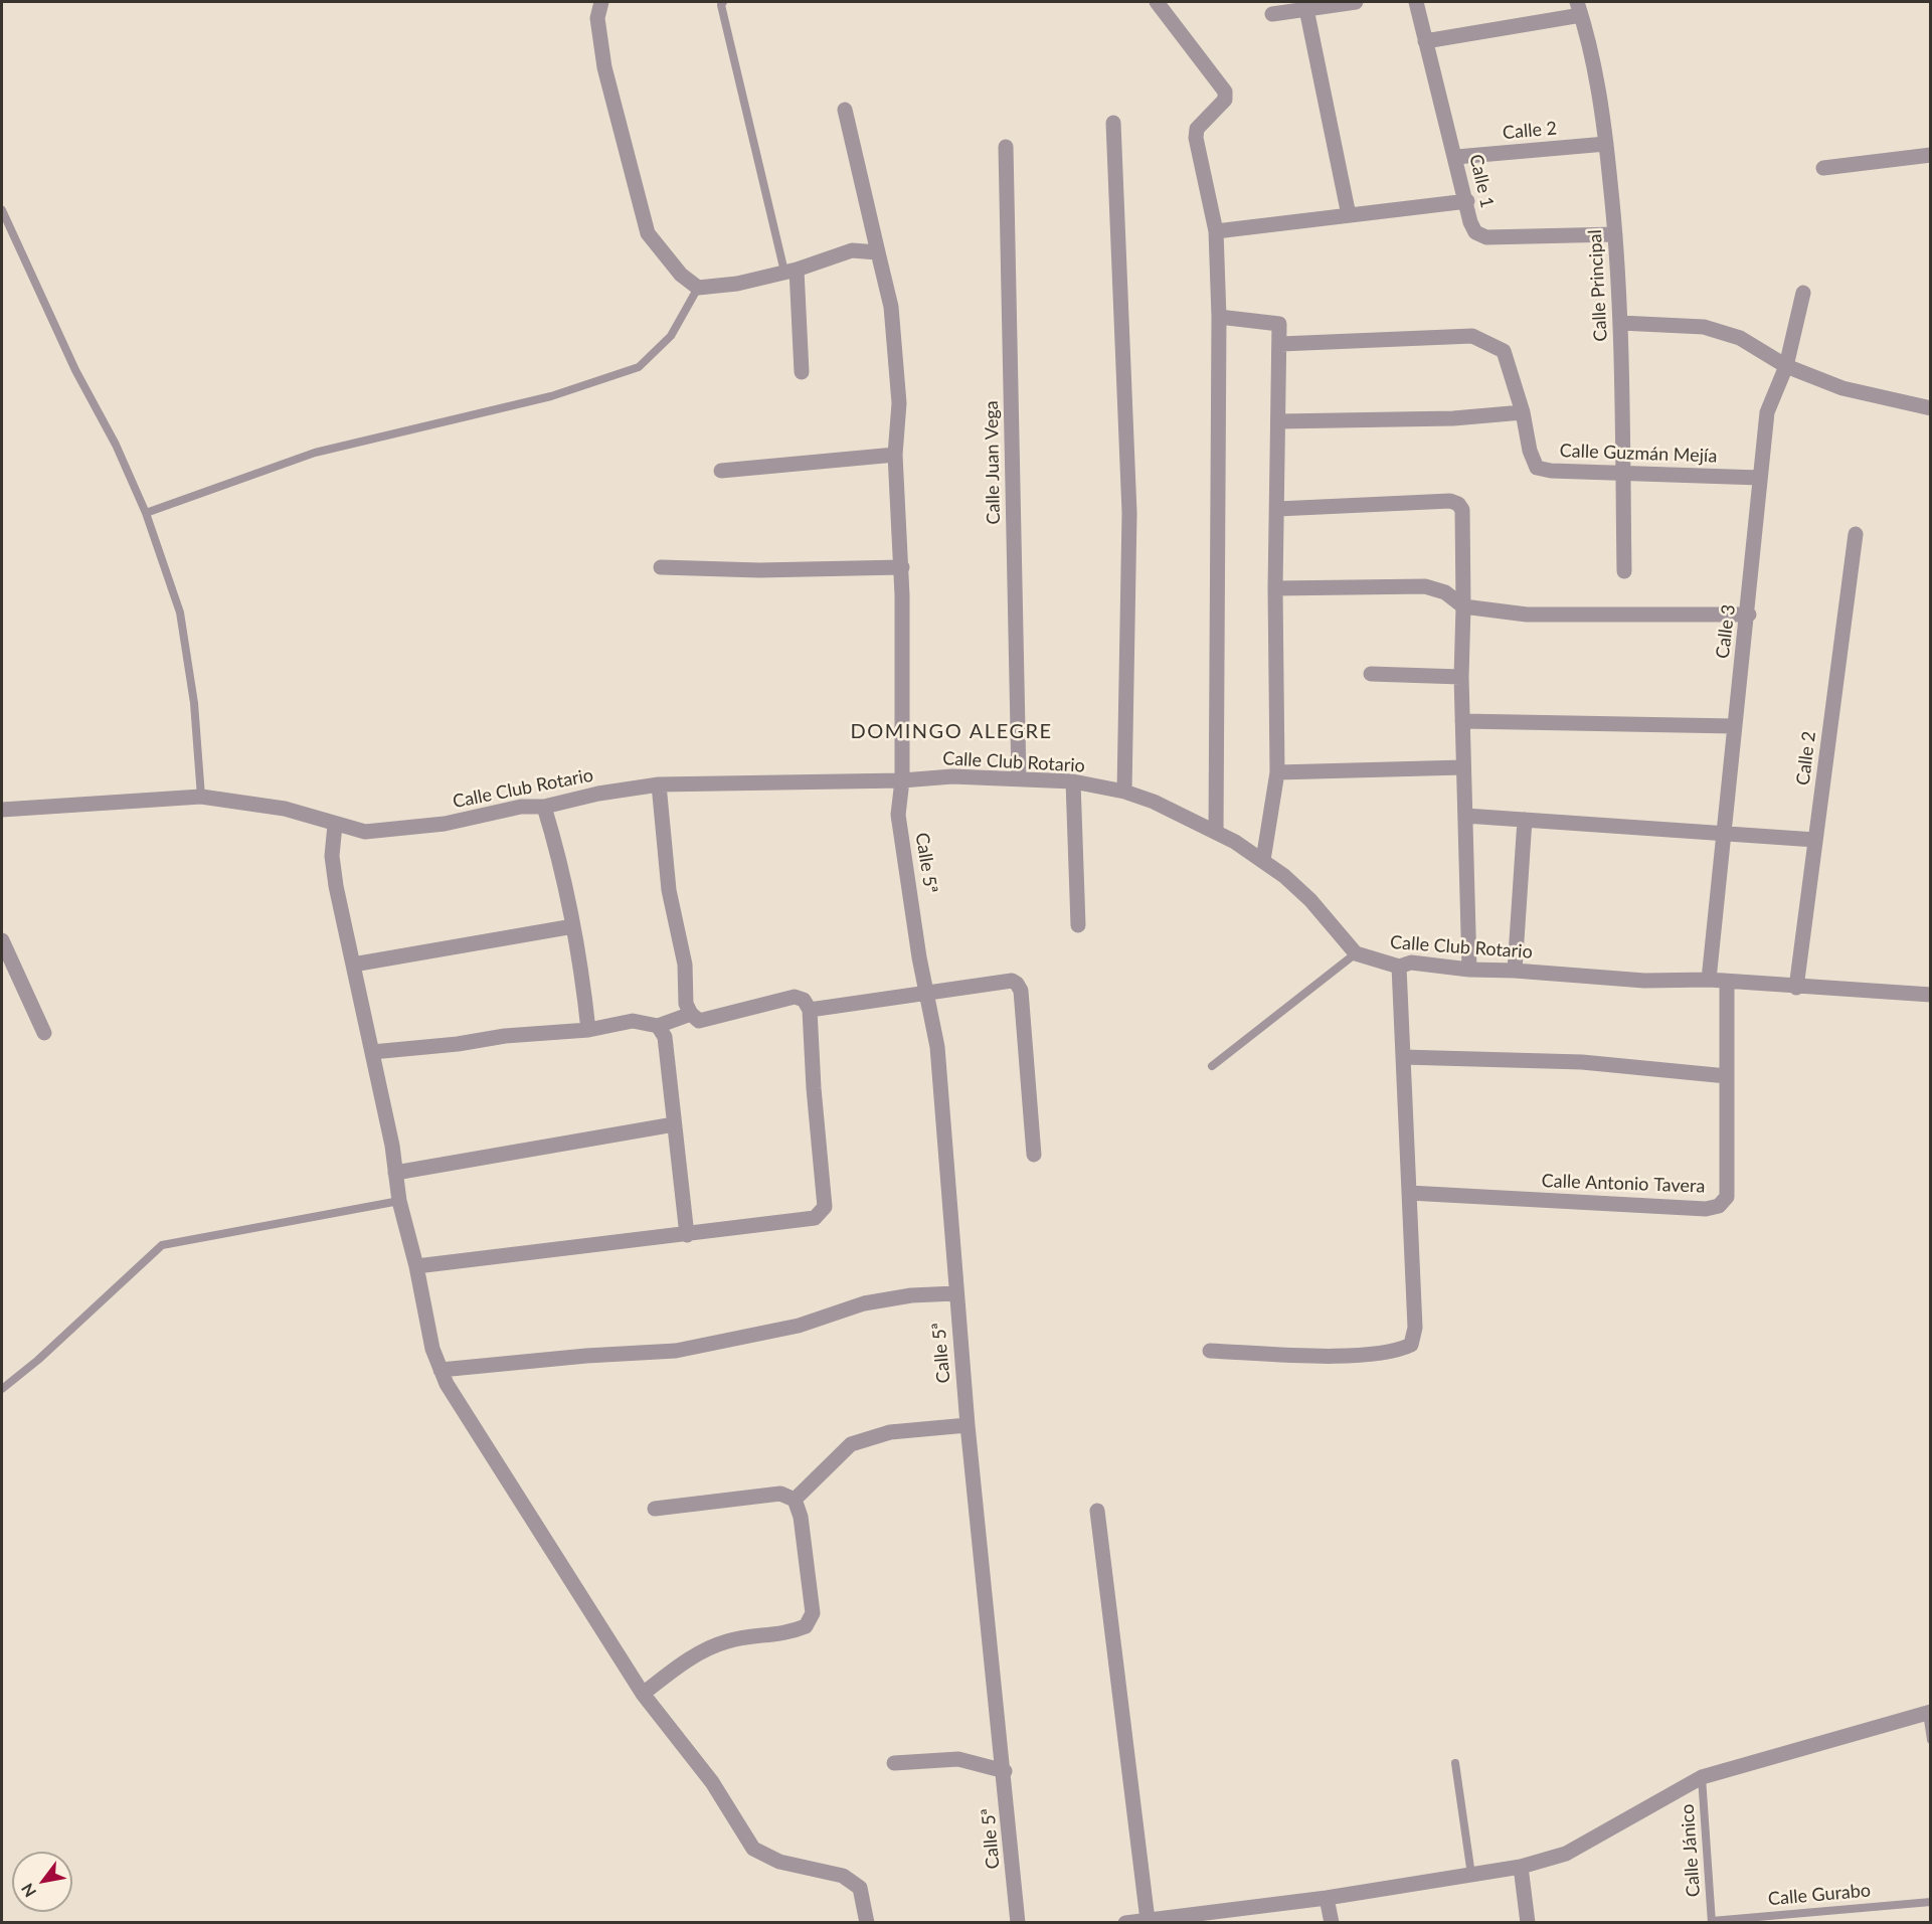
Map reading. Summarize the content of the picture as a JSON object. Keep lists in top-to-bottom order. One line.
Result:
{"streets":{"street":["Calle 2","Calle 1","Calle Principal","Calle Guzmán Mejía","Calle Juan Vega","Calle 3","Calle Club Rotario","Calle 5ª","Calle Antonio Tavera"],"lane":["Calle Jánico","Calle Gurabo"]},"crossings":[["Calle 2","Calle 1"],["Calle 2","Calle Principal"],["Calle 1","Calle Principal"],["Calle Principal","Calle Guzmán Mejía"],["Calle Guzmán Mejía","Calle 3"],["Calle Juan Vega","Calle Club Rotario"],["Calle 3","Calle Club Rotario"],["Calle Club Rotario","Calle 5ª"],["Calle Club Rotario","Calle Antonio Tavera"],["Calle Jánico","Calle Gurabo"]],"districts":["DOMINGO ALEGRE"],"north":"bottom left"}
